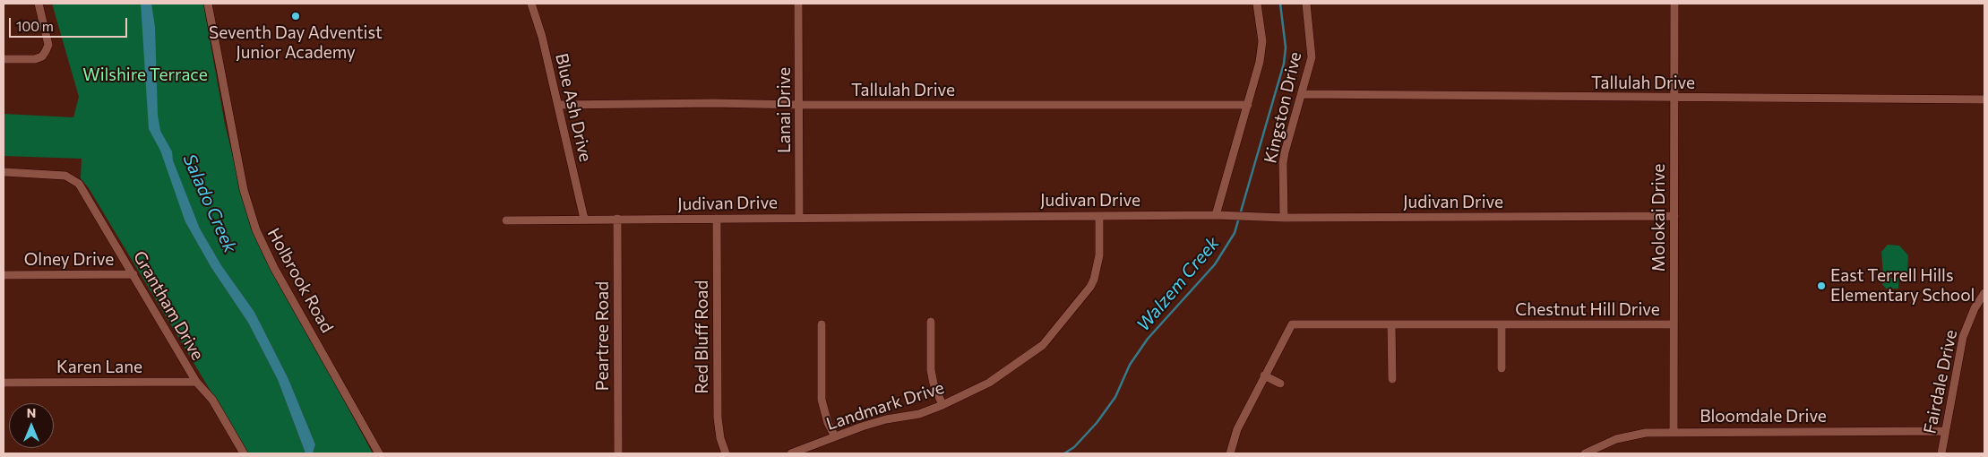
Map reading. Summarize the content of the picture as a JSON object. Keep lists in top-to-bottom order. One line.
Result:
{"streets":{"street":["Tallulah Drive","Blue Ash Drive","Kingston Drive","Lanai Drive","Judivan Drive","Molokai Drive","Olney Drive","Holbrook Road","Grantham Drive","Chestnut Hill Drive","Peartree Road","Red Bluff Road","Karen Lane","Fairdale Drive","Landmark Drive","Bloomdale Drive"]},"crossings":[["Tallulah Drive","Blue Ash Drive"],["Tallulah Drive","Kingston Drive"],["Tallulah Drive","Lanai Drive"],["Tallulah Drive","Molokai Drive"],["Blue Ash Drive","Judivan Drive"],["Kingston Drive","Judivan Drive"],["Lanai Drive","Judivan Drive"],["Judivan Drive","Molokai Drive"],["Judivan Drive","Peartree Road"],["Judivan Drive","Red Bluff Road"],["Judivan Drive","Landmark Drive"],["Molokai Drive","Chestnut Hill Drive"],["Molokai Drive","Bloomdale Drive"],["Olney Drive","Grantham Drive"],["Grantham Drive","Karen Lane"],["Fairdale Drive","Bloomdale Drive"]],"water":["Salado Creek","Walzem Creek"],"parks":["Wilshire Terrace"],"places":["Seventh Day Adventist Junior Academy","East Terrell Hills Elementary School"],"scale_bar":"100 m","north":"top"}
